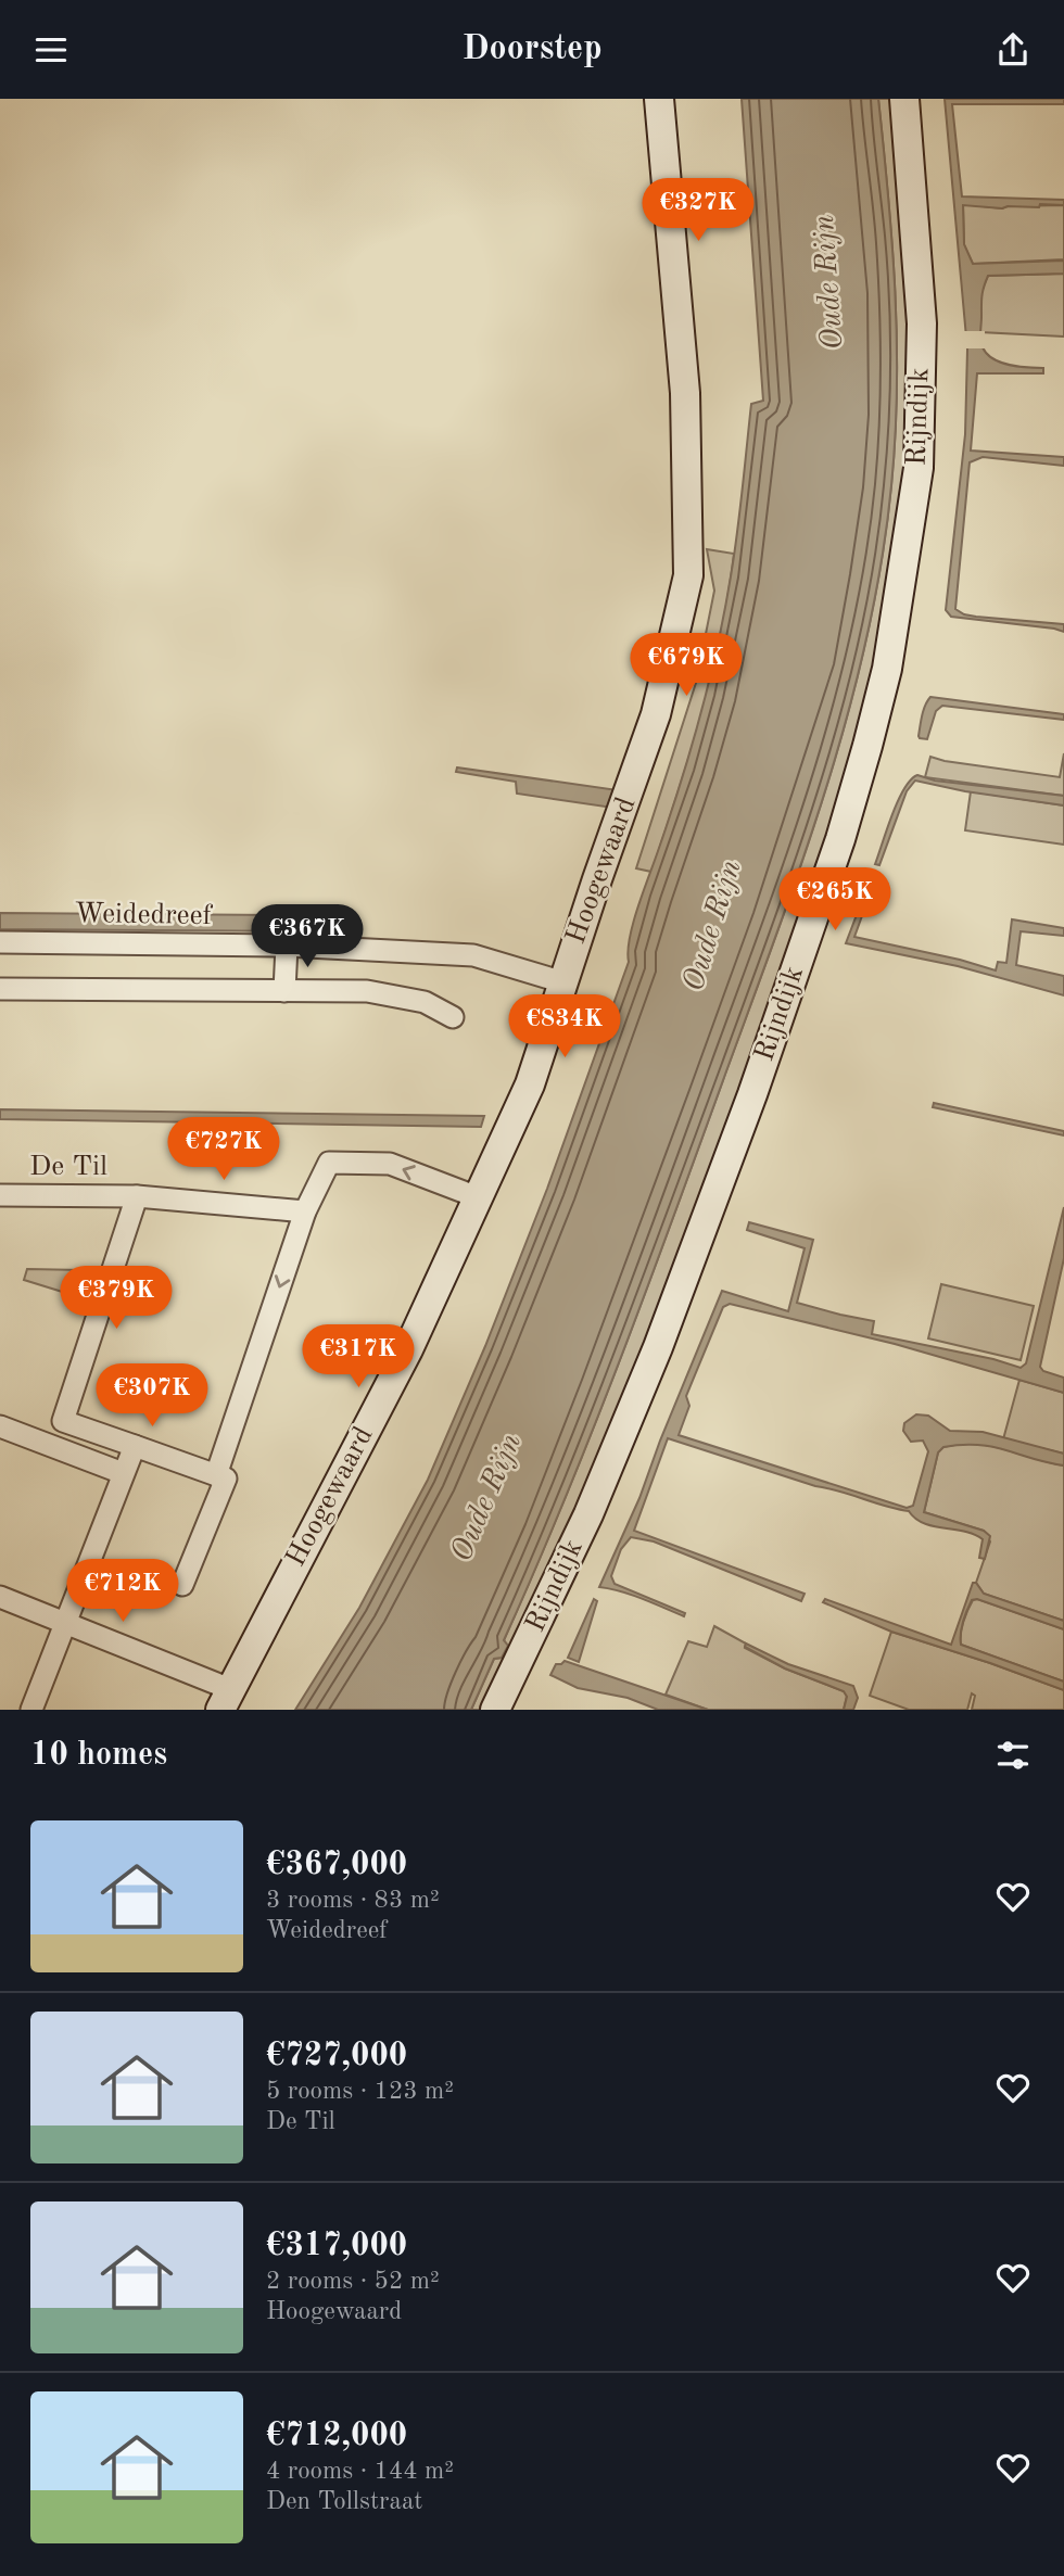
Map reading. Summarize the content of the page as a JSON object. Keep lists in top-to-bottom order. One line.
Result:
{"streets":{"street":["Rijndijk","Hoogewaard","Weidedreef","De Til"]},"crossings":[["Hoogewaard","Weidedreef"]],"water":["Oude Rijn"],"page":{"header":"Doorstep","price":["€327K","€679K","€265K","€367K","€834K","€727K","€379K","€317K","€307K","€712K"],"heading":"10 homes","list":[{"name":"€367,000","note":"3 rooms · 83 m² · Weidedreef"},{"name":"€727,000","note":"5 rooms · 123 m² · De Til"},{"name":"€317,000","note":"2 rooms · 52 m² · Hoogewaard"},{"name":"€712,000","note":"4 rooms · 144 m² · Den Tollstraat"}]}}
